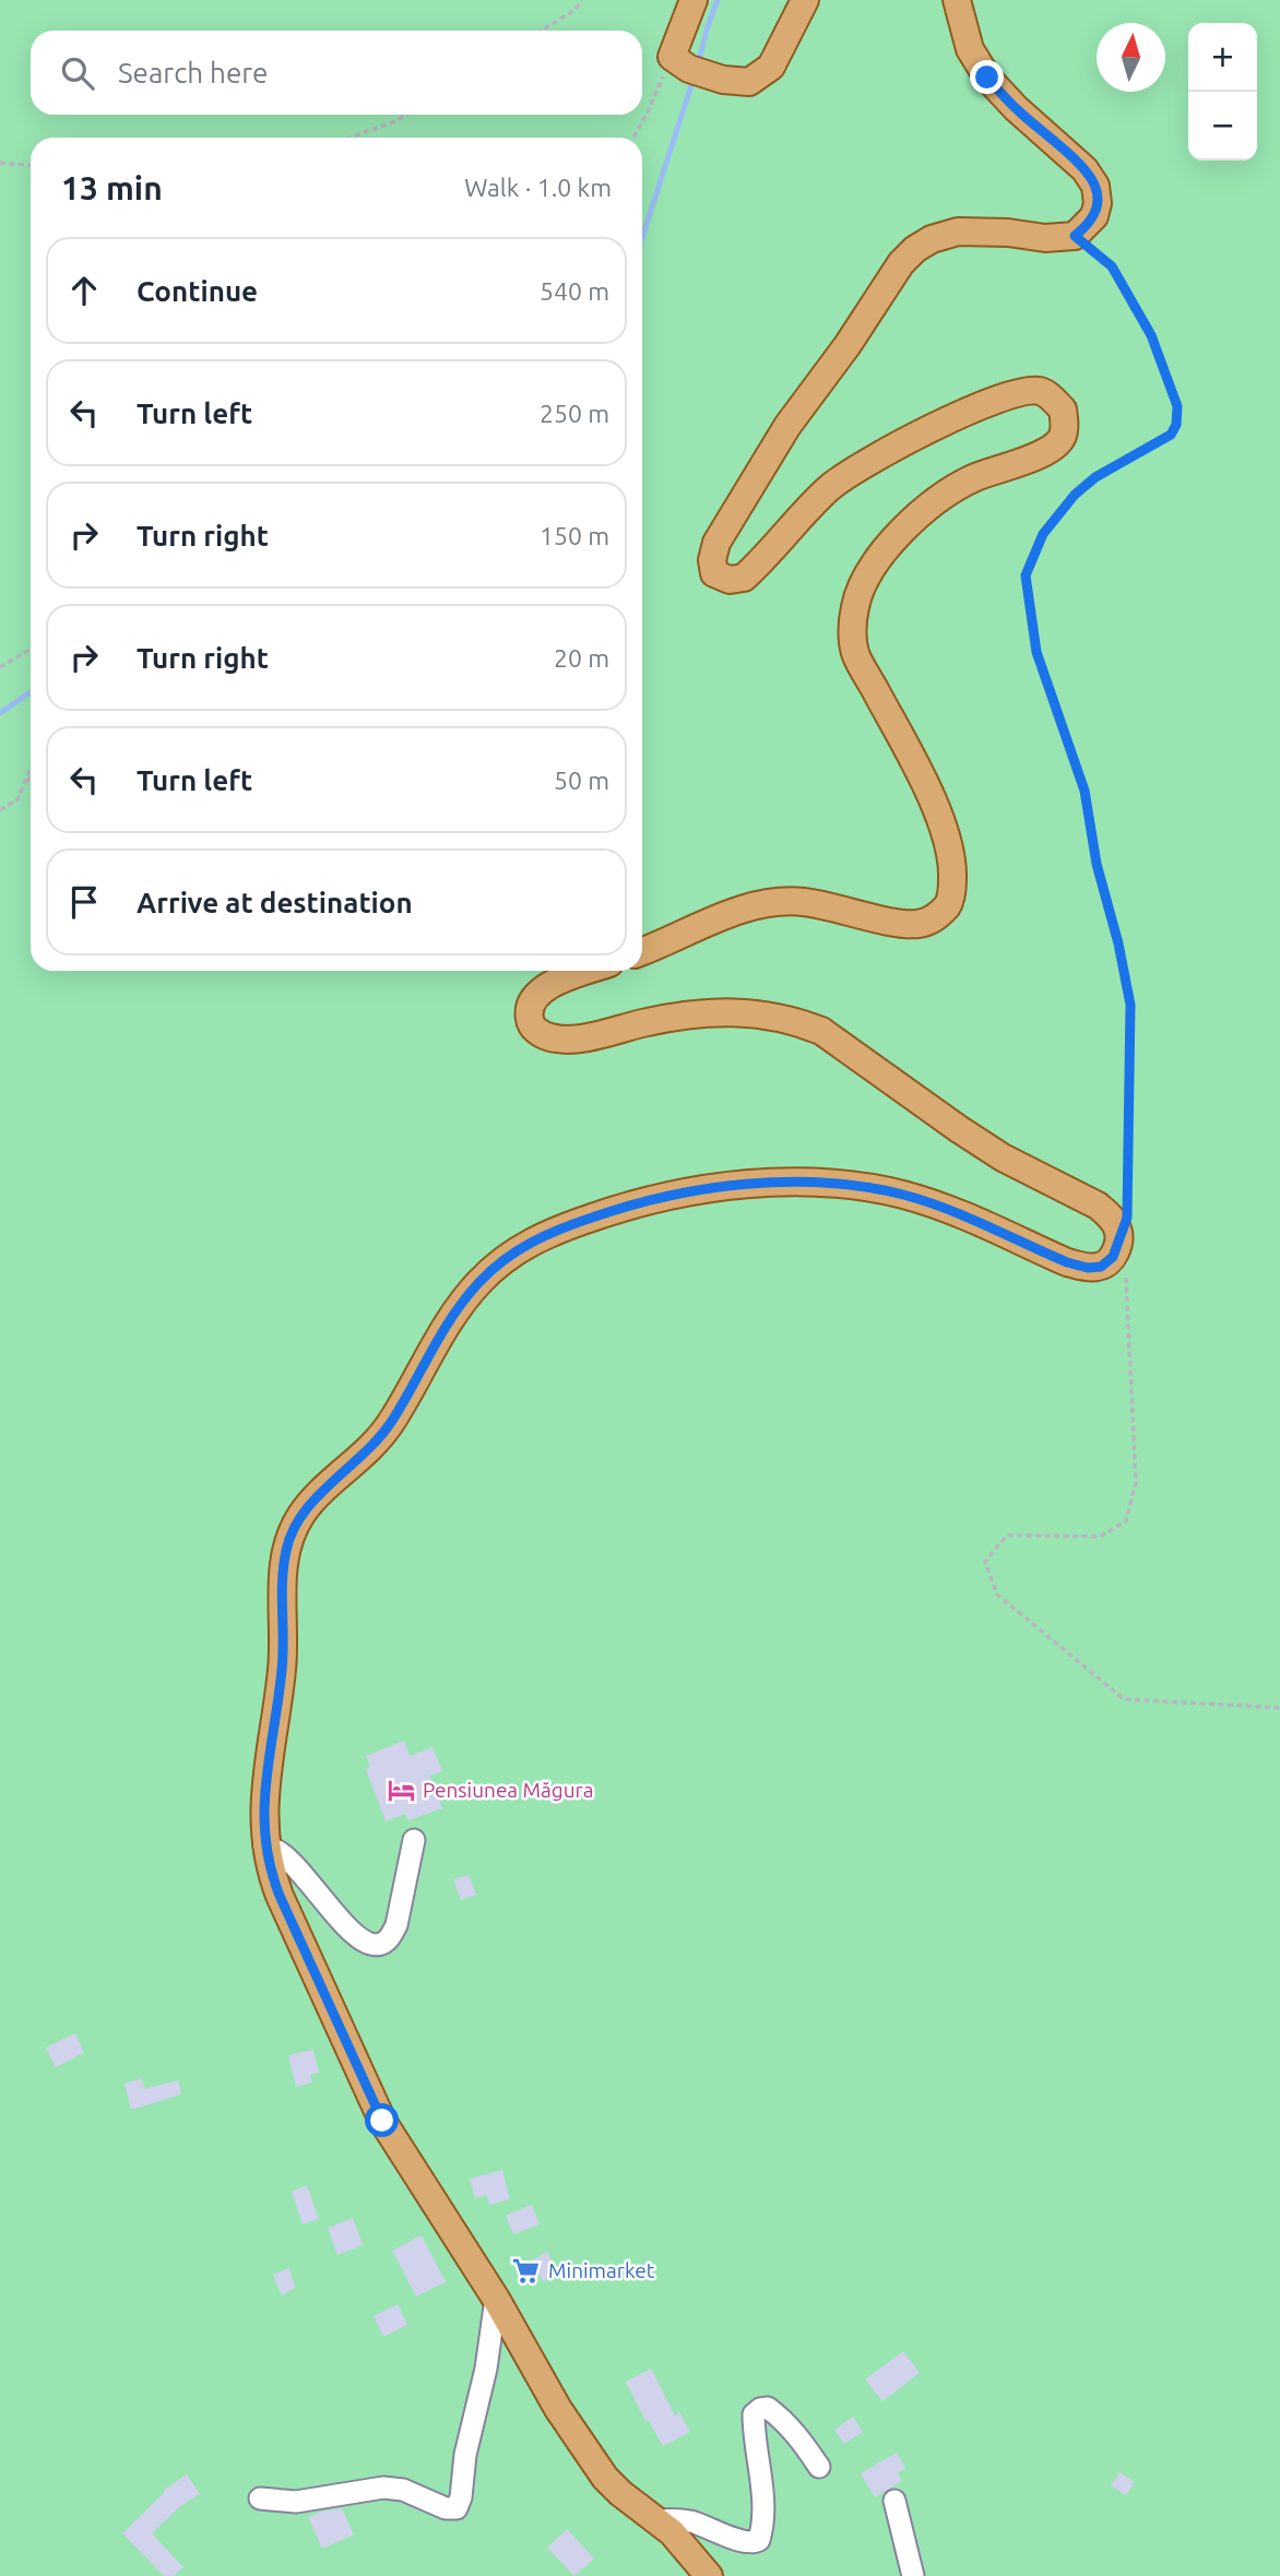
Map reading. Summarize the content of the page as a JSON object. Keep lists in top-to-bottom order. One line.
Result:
{"places":{"hotel":["Pensiunea Măgura"],"supermarket":["Minimarket"]},"north":"top","page":{"map_buttons":["+","−"],"search":"Search here","heading":["13 min","Walk · 1.0 km"],"list":[["Continue","540 m"],["Turn left","250 m"],["Turn right","150 m"],["Turn right","20 m"],["Turn left","50 m"],"Arrive at destination"]}}
